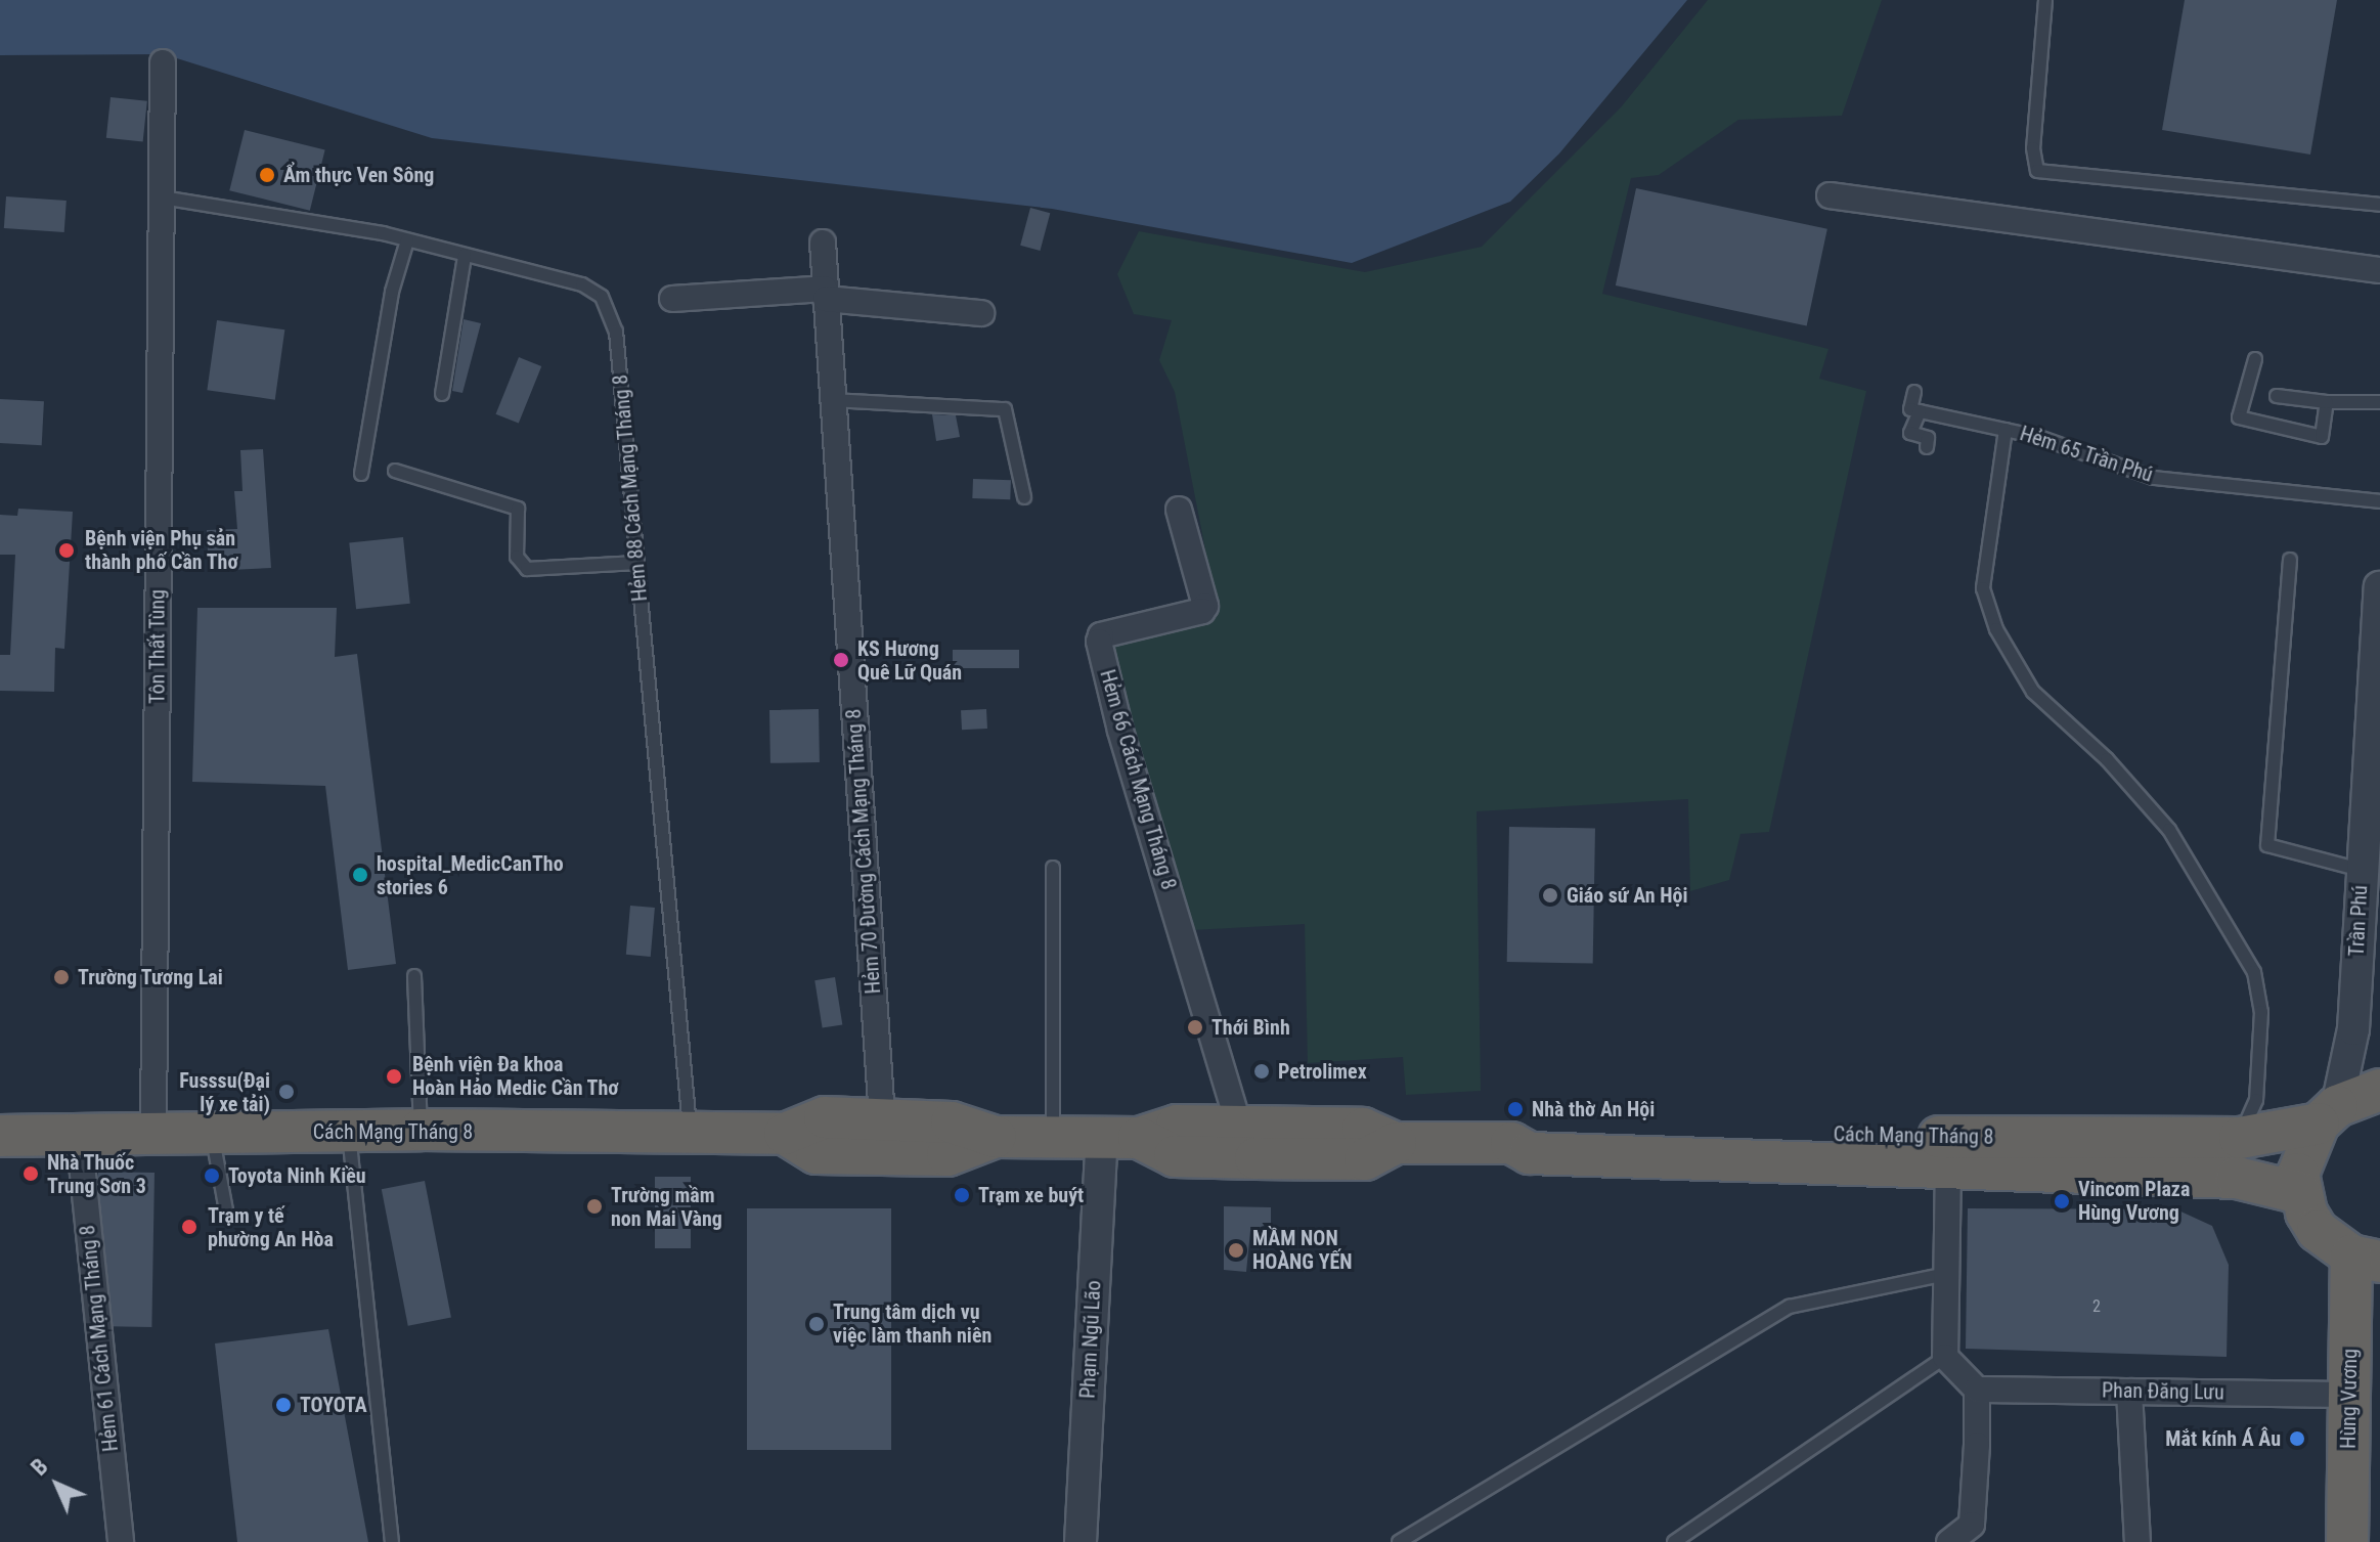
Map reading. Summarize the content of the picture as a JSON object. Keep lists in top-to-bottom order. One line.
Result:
{"streets":{"highway":["Cách Mạng Tháng 8","Hùng Vương"],"street":["Tôn Thất Tùng","Hẻm 66 Cách Mạng Tháng 8","Hẻm 70 Đường Cách Mạng Tháng 8","Trần Phú","Hẻm 61 Cách Mạng Tháng 8","Phạm Ngũ Lão","Phan Đăng Lưu"],"lane":["Hẻm 65 Trần Phú","Hẻm 88 Cách Mạng Tháng 8"]},"crossings":[["Hẻm 88 Cách Mạng Tháng 8","Tôn Thất Tùng"],["Hẻm 88 Cách Mạng Tháng 8","Cách Mạng Tháng 8"],["Tôn Thất Tùng","Cách Mạng Tháng 8"],["Hẻm 66 Cách Mạng Tháng 8","Cách Mạng Tháng 8"],["Hẻm 70 Đường Cách Mạng Tháng 8","Cách Mạng Tháng 8"],["Trần Phú","Cách Mạng Tháng 8"],["Cách Mạng Tháng 8","Hẻm 61 Cách Mạng Tháng 8"],["Cách Mạng Tháng 8","Phạm Ngũ Lão"],["Phan Đăng Lưu","Hùng Vương"]],"places":["Ẩm thực Ven Sông","Bệnh viện Phụ sản thành phố Cần Thơ","KS Hương Quê Lữ Quán","hospital_MedicCanTho stories 6","Giáo sứ An Hội","Trường Tương Lai","Thới Bình","Petrolimex","Bệnh viện Đa khoa Hoàn Hảo Medic Cần Thơ","Fusssu(Đại lý xe tải)","Nhà thờ An Hội","Nhà Thuốc Trung Sơn 3","Toyota Ninh Kiều","Trạm xe buýt","Vincom Plaza Hùng Vương","Trường mầm non Mai Vàng","Trạm y tế phường An Hòa","MẦM NON HOÀNG YẾN","Trung tâm dịch vụ việc làm thanh niên","TOYOTA","Mắt kính Á Âu"],"house_numbers":["2"],"north":"top left"}
